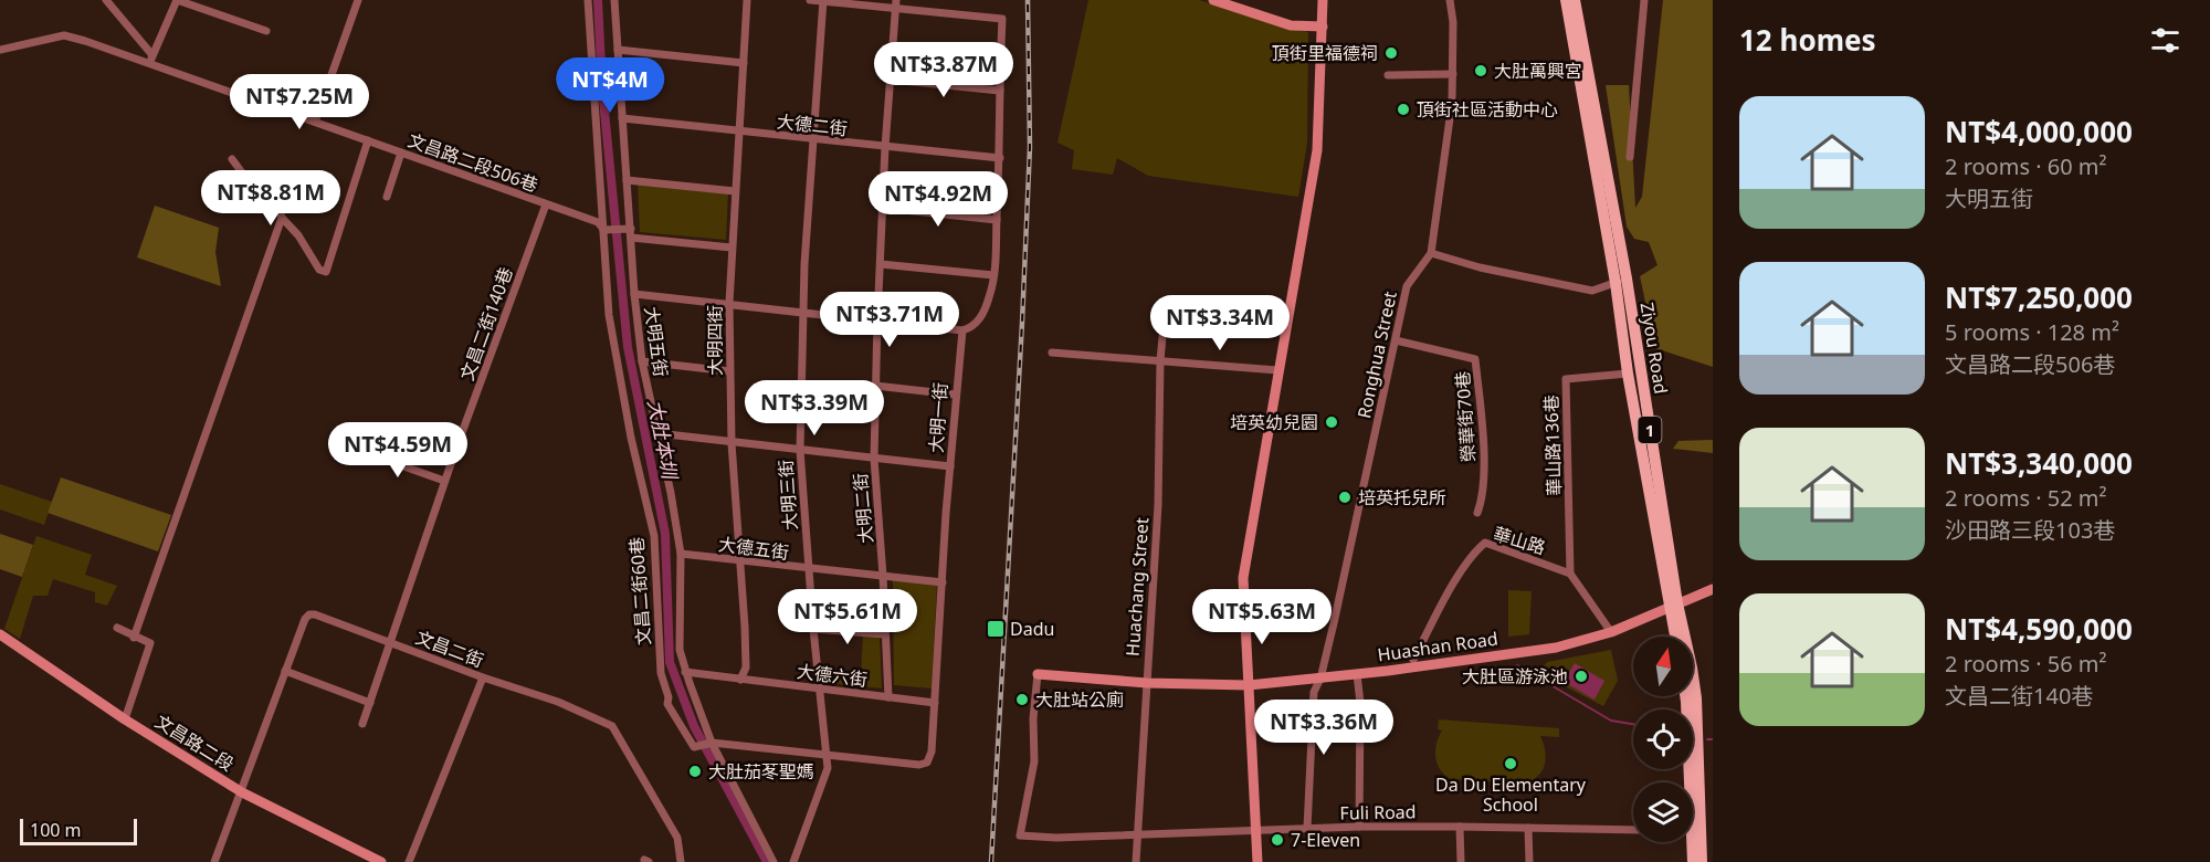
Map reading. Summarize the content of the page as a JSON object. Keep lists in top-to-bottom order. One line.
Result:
{"streets":{"main road":["Ziyou Road","1"],"street":["大德二街","文昌路二段506巷","文昌二街140巷","大明四街","大明五街","Ronghua Street","榮華街70巷","大明一街","華山路136巷","大明三街","大明二街","華山路","大德五街","Huachang Street","文昌二街60巷","Huashan Road","文昌二街","大德六街","文昌路二段","Fuli Road"]},"crossings":[["大德二街","大明四街"],["大德二街","大明五街"],["大德二街","大明三街"],["大德二街","大明二街"],["文昌路二段506巷","文昌二街140巷"],["文昌路二段506巷","文昌二街60巷"],["文昌二街140巷","文昌二街"],["大明四街","大德五街"],["大明四街","大德六街"],["大明五街","大德五街"],["大明五街","文昌二街60巷"],["大明五街","大德六街"],["Ziyou Road","華山路136巷"],["Ziyou Road","Huashan Road"],["Ziyou Road","Fuli Road"],["Ronghua Street","榮華街70巷"],["Ronghua Street","Huashan Road"],["Ronghua Street","Fuli Road"],["大明一街","大明三街"],["大明一街","大德五街"],["大明一街","大德六街"],["華山路136巷","華山路"],["大明三街","大德五街"],["大明三街","大德六街"],["大明二街","大德五街"],["大明二街","大德六街"],["Huachang Street","Huashan Road"],["Huachang Street","Fuli Road"],["Huashan Road","Fuli Road"],["文昌二街","文昌路二段"]],"water":["大肚本圳"],"places":{"other":["頂街里福德祠","大肚萬興宮","頂街社區活動中心","培英幼兒園","培英托兒所","大肚區游泳池","大肚站公廁","Da Du Elementary School","大肚茄苳聖媽","7-Eleven"],"transit":["Dadu"]},"scale_bar":"100 m","north":"top","page":{"heading":"12 homes","price":["NT$3.87M","NT$4M","NT$7.25M","NT$8.81M","NT$4.92M","NT$3.71M","NT$3.34M","NT$3.39M","NT$4.59M","NT$5.61M","NT$5.63M","NT$3.36M"],"list":[{"name":"NT$4,000,000","note":"2 rooms · 60 m² · 大明五街"},{"name":"NT$7,250,000","note":"5 rooms · 128 m² · 文昌路二段506巷"},{"name":"NT$3,340,000","note":"2 rooms · 52 m² · 沙田路三段103巷"},{"name":"NT$4,590,000","note":"2 rooms · 56 m² · 文昌二街140巷"}],"scale":"100 m"}}
